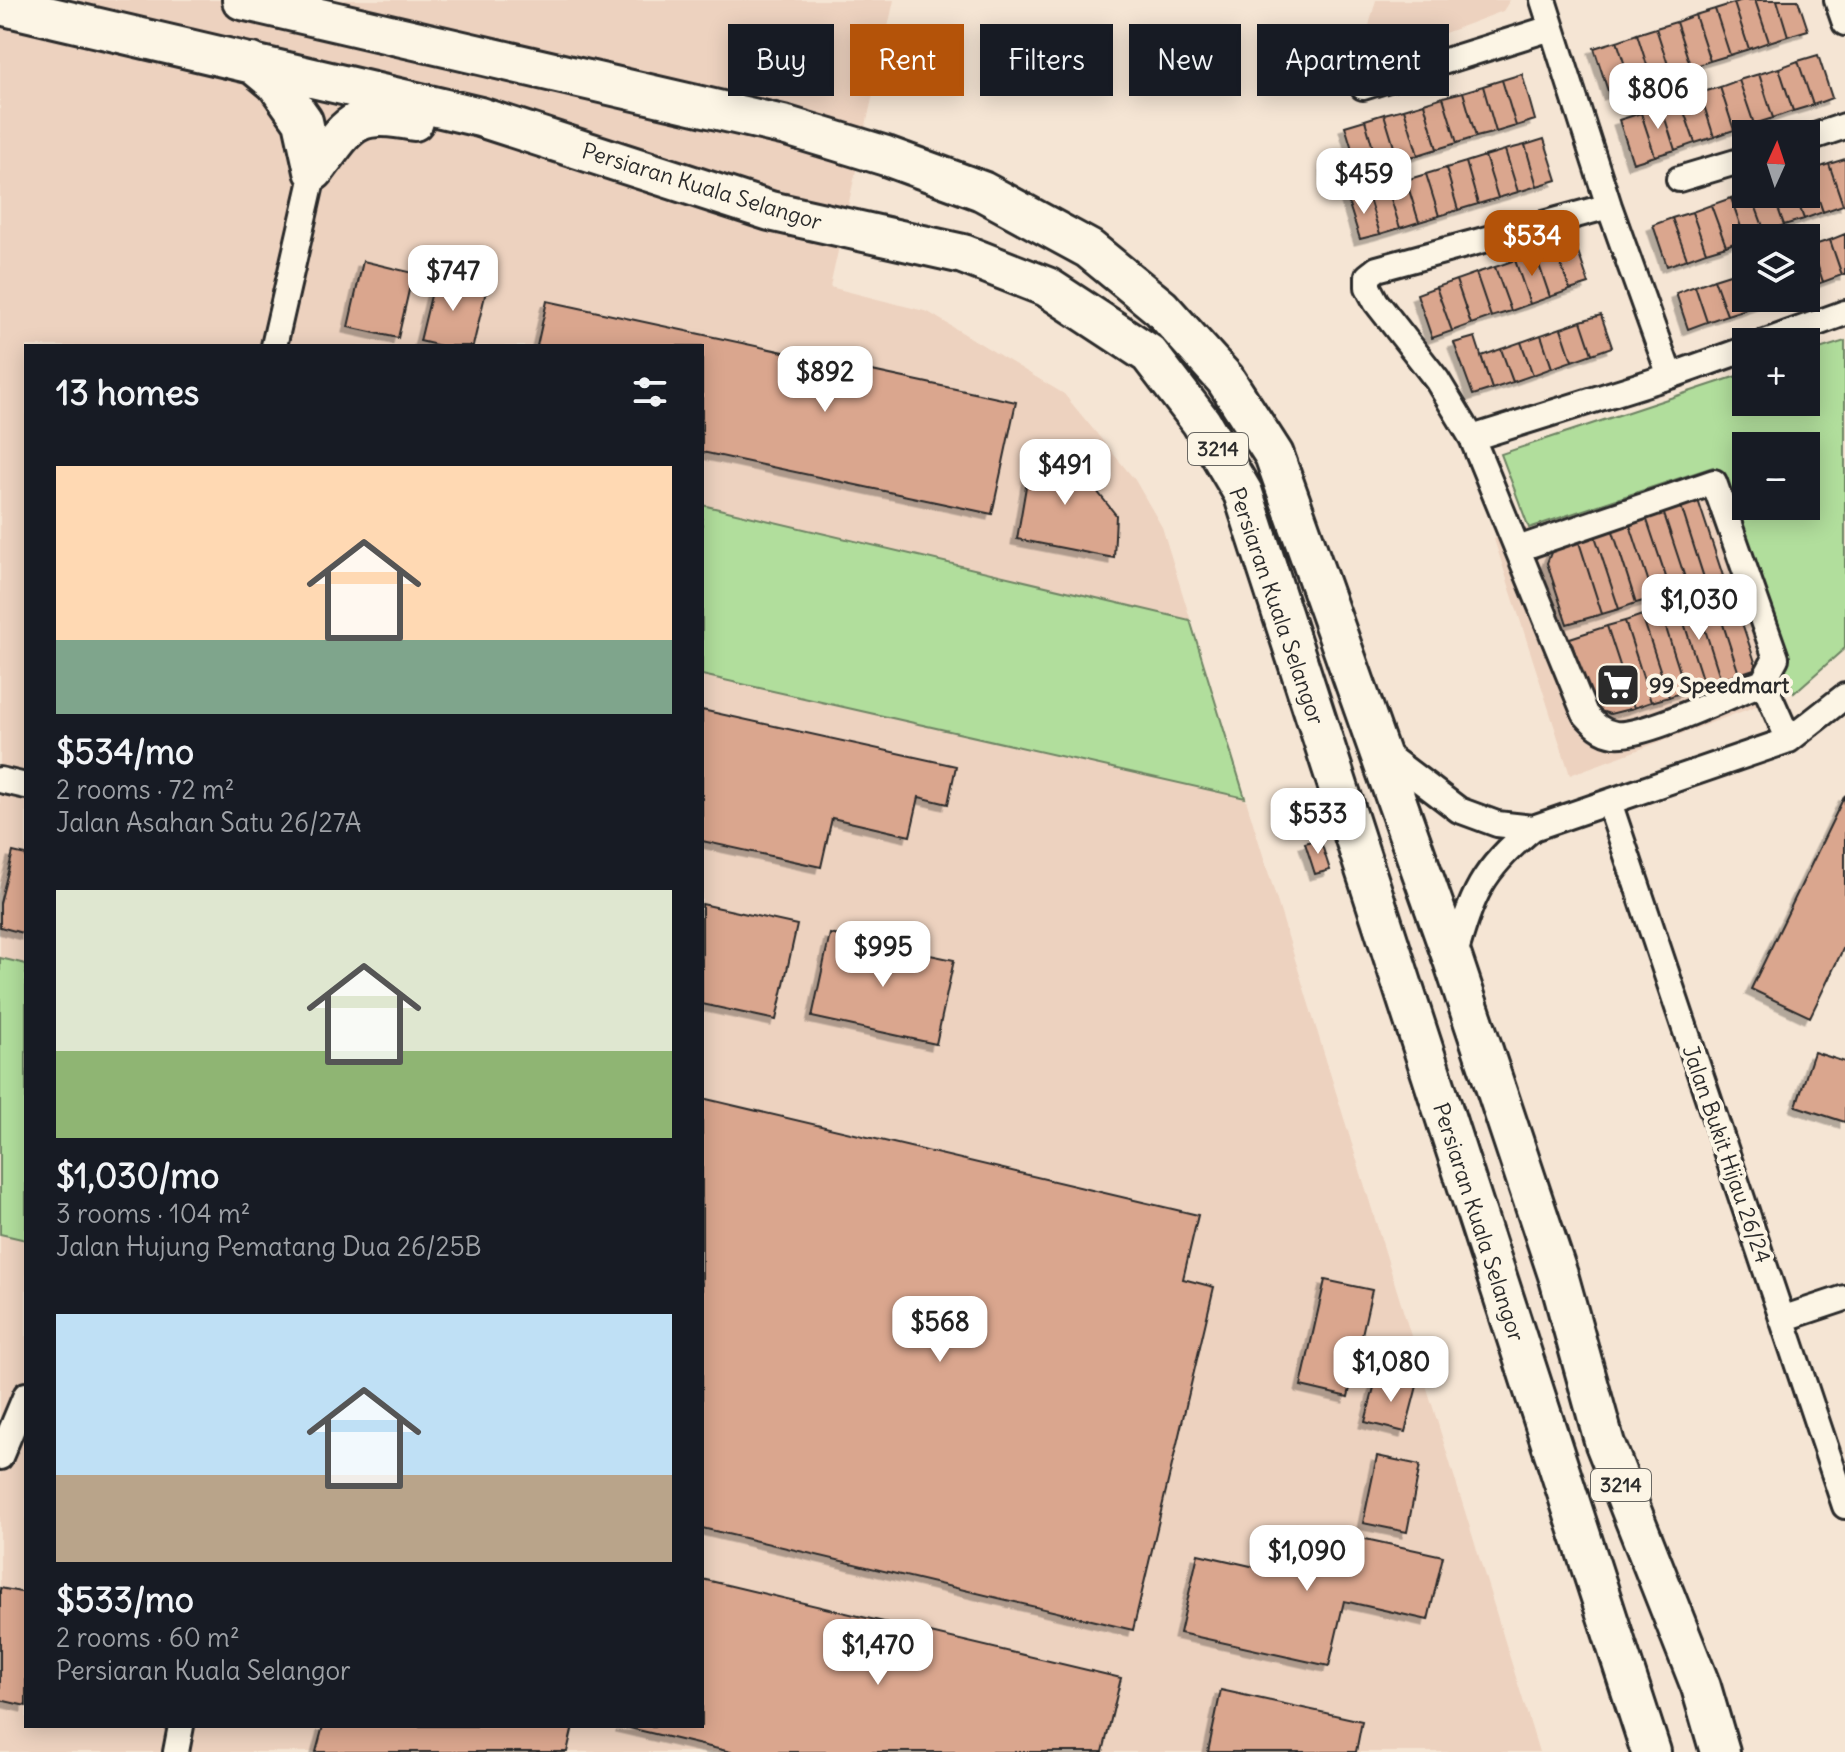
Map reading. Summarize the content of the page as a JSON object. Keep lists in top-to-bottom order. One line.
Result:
{"streets":{"main road":["Persiaran Kuala Selangor","3214"],"street":["Jalan Bukit Hijau 26/24"]},"places":{"supermarket":["99 Speedmart"]},"north":"top","page":{"chip":["Buy","Rent","Filters","New","Apartment"],"price":["$806","$459","$534","$747","$892","$491","$1,030","$533","$995","$568","$1,080","$1,090","$1,470"],"map_buttons":["+","−"],"heading":"13 homes","list":[{"name":"$534/mo","note":"2 rooms · 72 m² · Jalan Asahan Satu 26/27A"},{"name":"$1,030/mo","note":"3 rooms · 104 m² · Jalan Hujung Pematang Dua 26/25B"},{"name":"$533/mo","note":"2 rooms · 60 m² · Persiaran Kuala Selangor"}]}}
